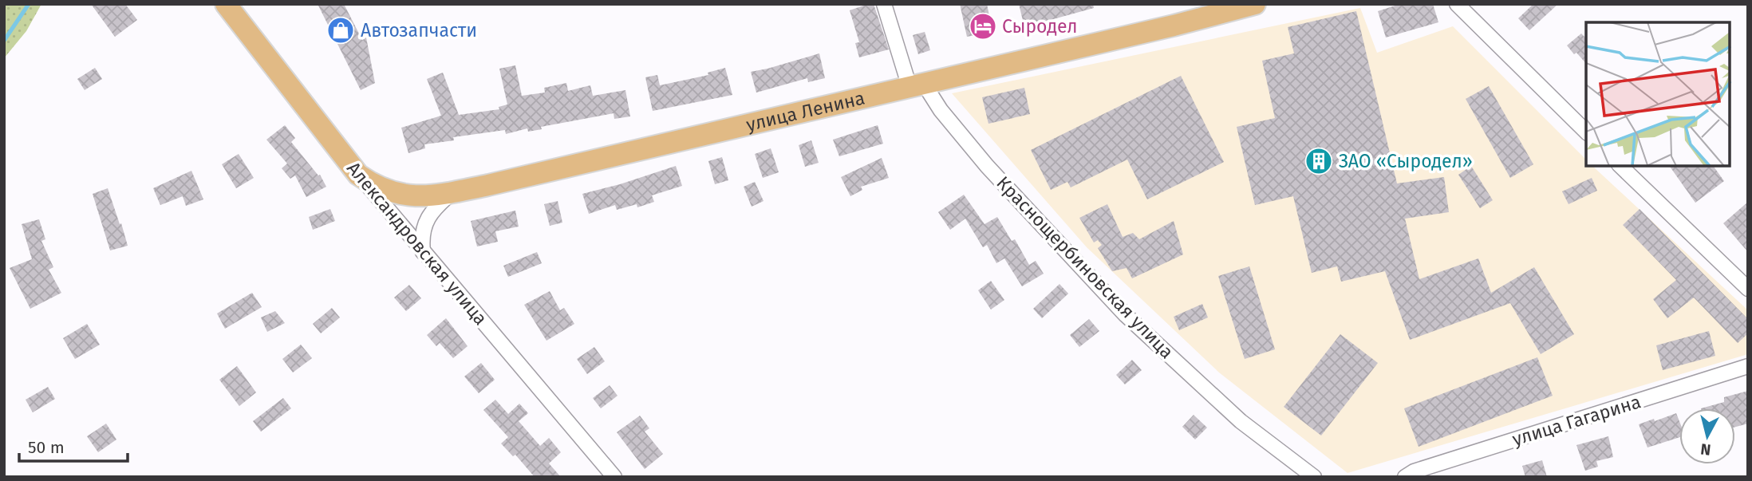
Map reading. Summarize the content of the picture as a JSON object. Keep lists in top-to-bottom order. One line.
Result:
{"streets":{"main road":["улица Ленина","Александровская улица"],"street":["Краснощербиновская улица","улица Гагарина"]},"crossings":[["улица Ленина","Александровская улица"],["улица Ленина","Краснощербиновская улица"]],"places":{"hotel":["Сыродел"],"shop":["Автозапчасти"],"building":["ЗАО «Сыродел»"]},"scale_bar":"50 m","north":"bottom"}
